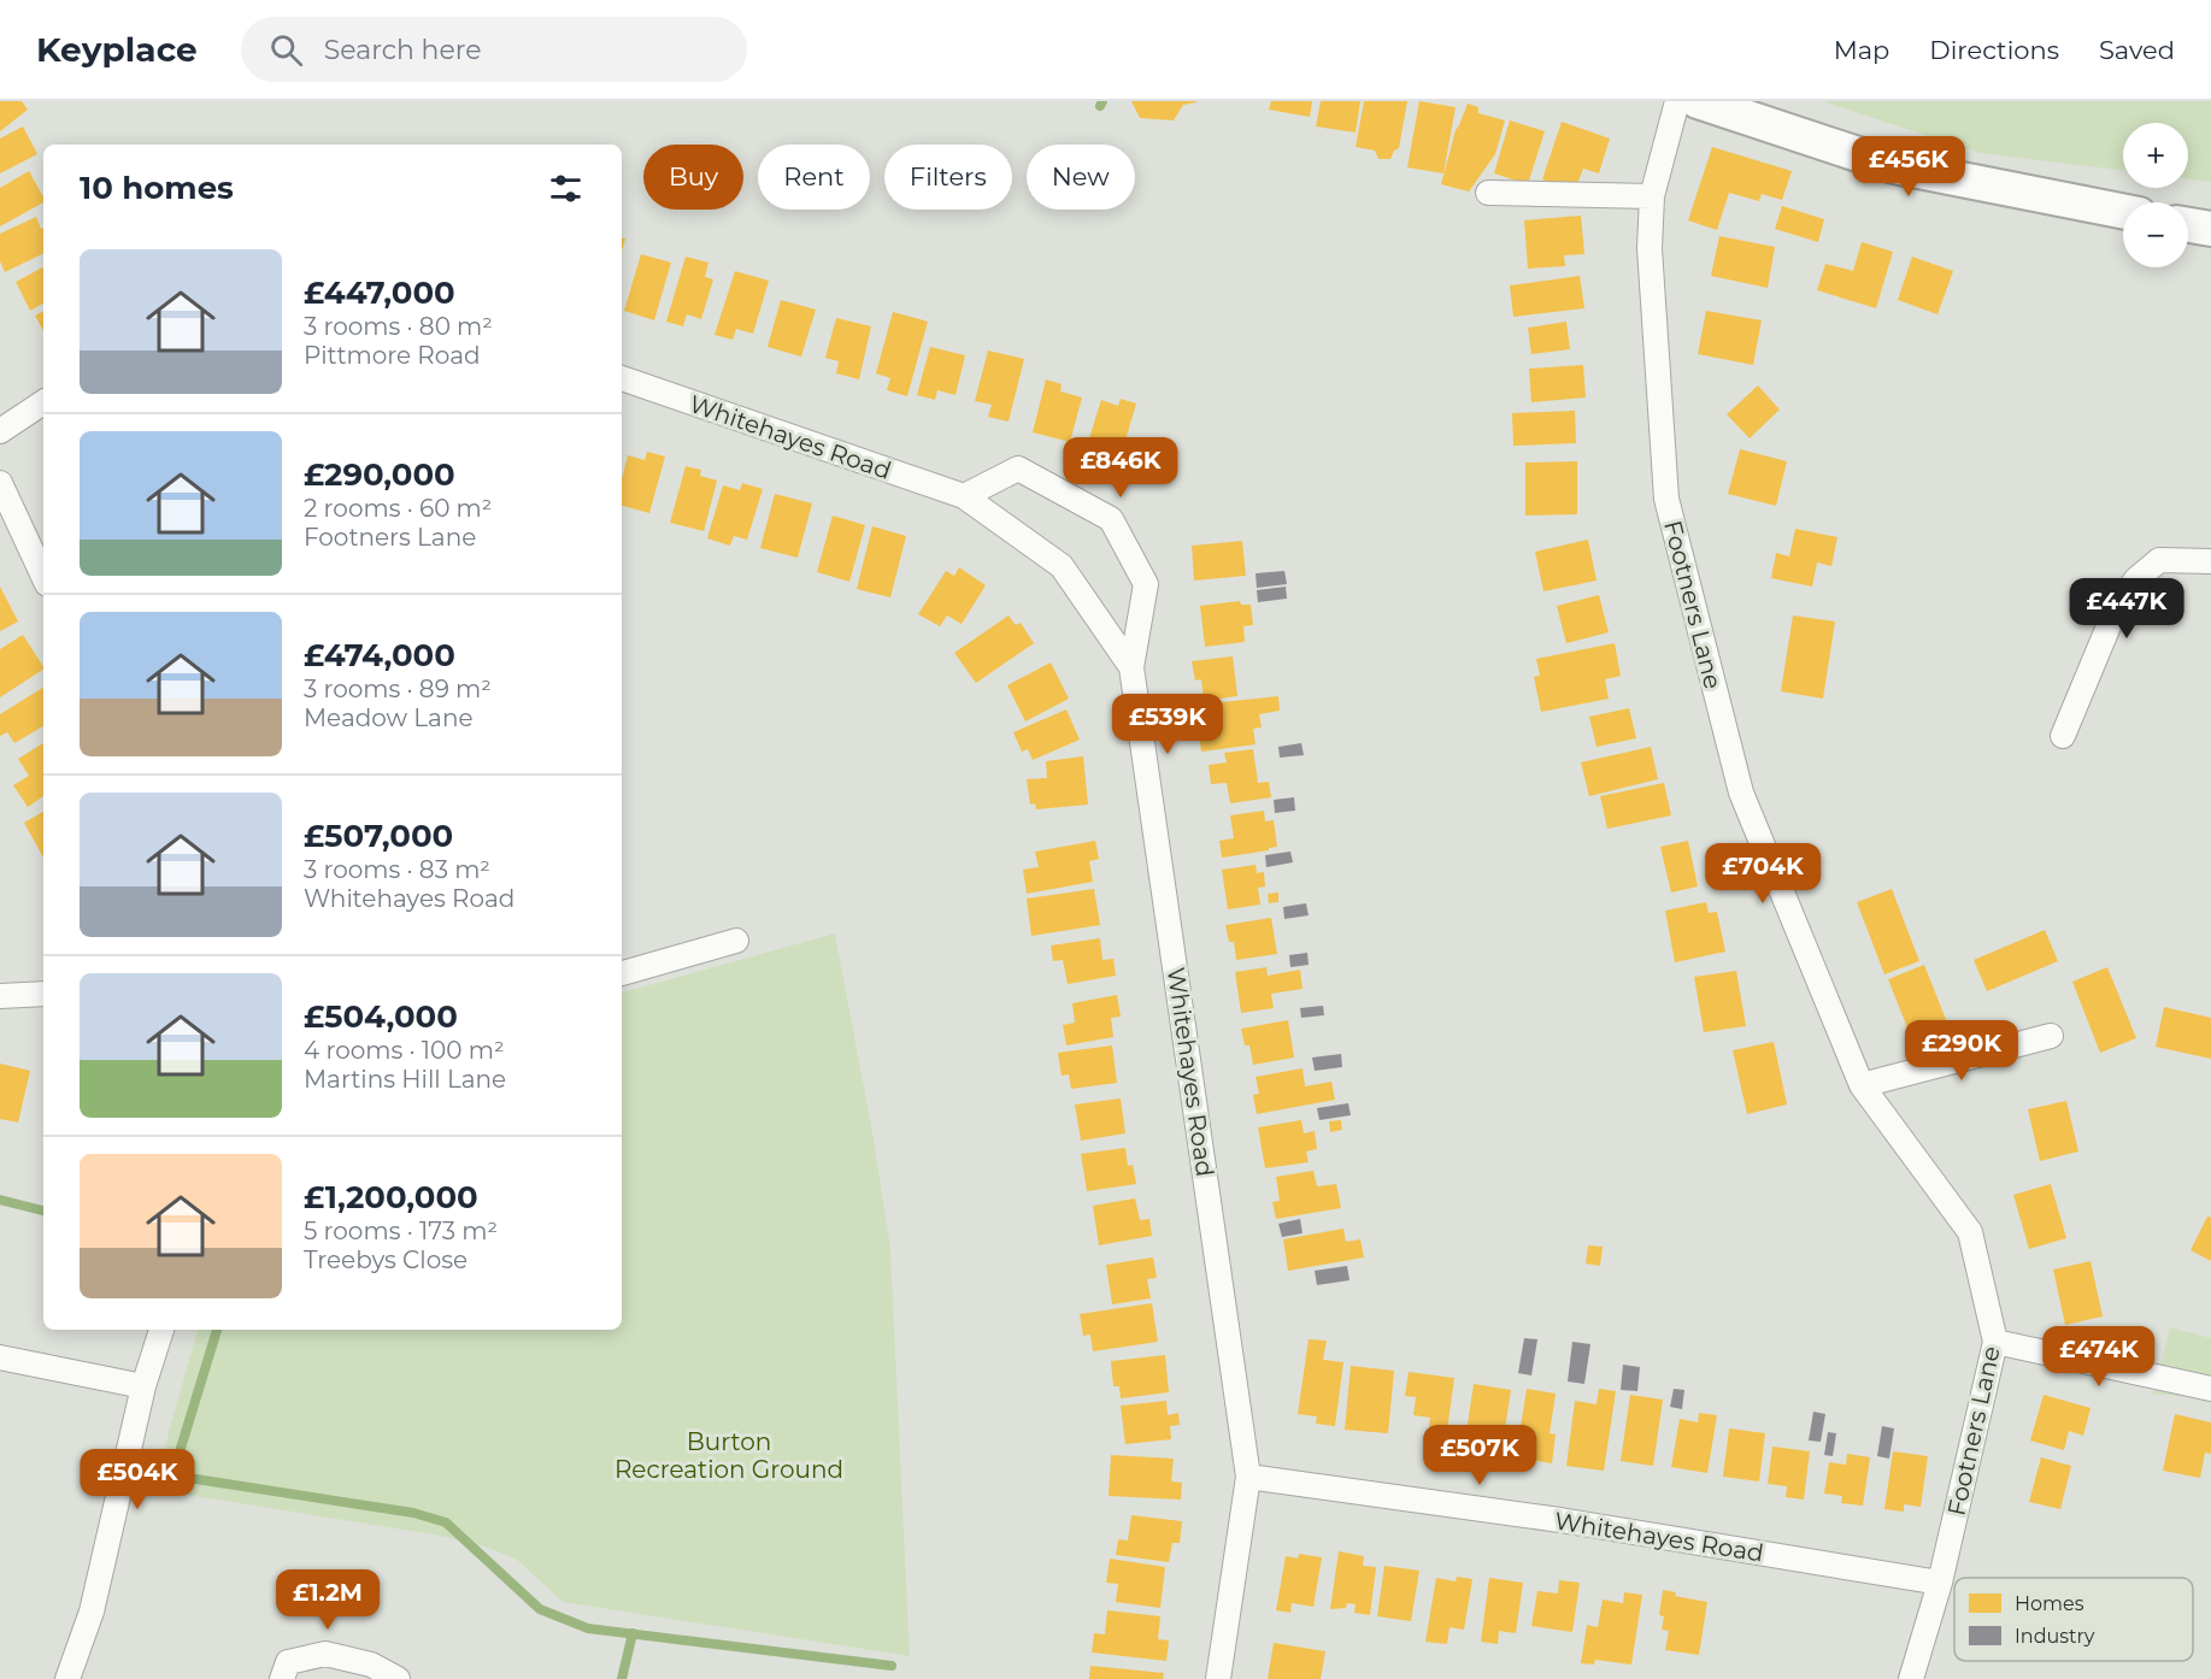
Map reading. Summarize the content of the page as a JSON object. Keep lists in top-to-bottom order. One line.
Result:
{"streets":{"street":["Whitehayes Road","Footners Lane"]},"crossings":[["Whitehayes Road","Footners Lane"]],"parks":["Burton Recreation Ground"],"legend":["Homes","Industry"],"page":{"header":"Keyplace","search":"Search here","nav":["Map","Directions","Saved"],"map_buttons":["+","−"],"price":["£456K","£846K","£447K","£539K","£704K","£290K","£474K","£507K","£504K","£1.2M"],"chip":["Buy","Rent","Filters","New"],"heading":"10 homes","list":[{"name":"£447,000","note":"3 rooms · 80 m² · Pittmore Road"},{"name":"£290,000","note":"2 rooms · 60 m² · Footners Lane"},{"name":"£474,000","note":"3 rooms · 89 m² · Meadow Lane"},{"name":"£507,000","note":"3 rooms · 83 m² · Whitehayes Road"},{"name":"£504,000","note":"4 rooms · 100 m² · Martins Hill Lane"},{"name":"£1,200,000","note":"5 rooms · 173 m² · Treebys Close"}]}}
